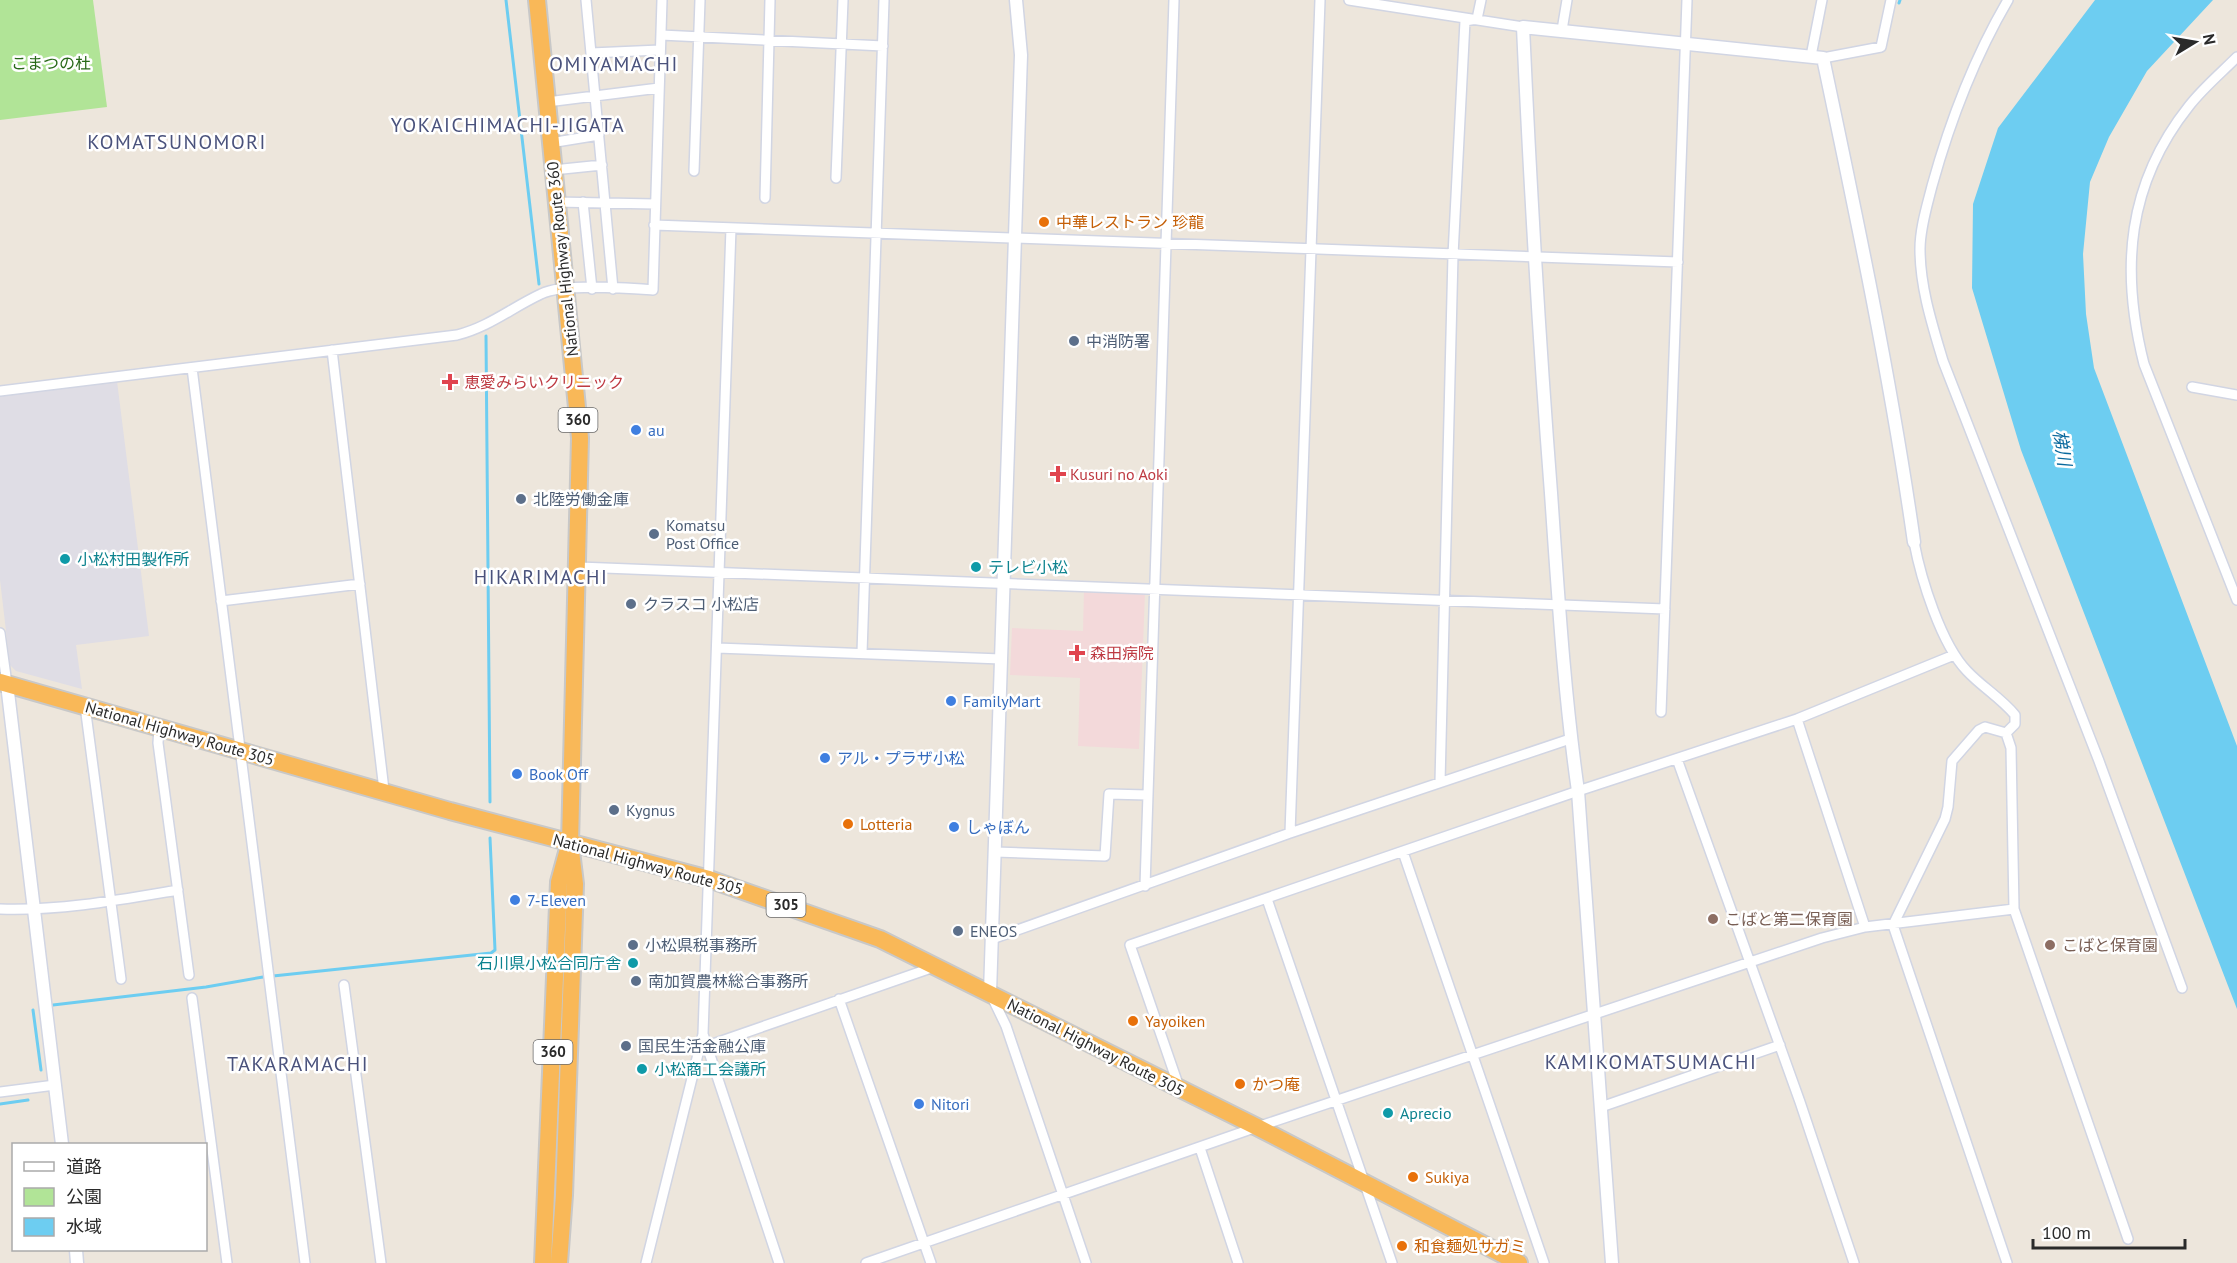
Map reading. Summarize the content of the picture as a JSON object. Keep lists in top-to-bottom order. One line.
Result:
{"streets":{"highway":["National Highway Route 360","360","National Highway Route 305","305"]},"crossings":[["National Highway Route 360","National Highway Route 305"]],"districts":["OMIYAMACHI","YOKAICHIMACHI-JIGATA","KOMATSUNOMORI","HIKARIMACHI","KAMIKOMATSUMACHI","TAKARAMACHI"],"water":["梯川"],"parks":["こまつの杜"],"places":{"other":["中華レストラン 珍龍","中消防署","au","北陸労働金庫","Komatsu Post Office","小松村田製作所","テレビ小松","クラスコ 小松店","FamilyMart","アル・プラザ小松","Book Off","Kygnus","Lotteria","しゃぼん","7-Eleven","こばと第二保育園","ENEOS","小松県税事務所","こばと保育園","石川県小松合同庁舎","南加賀農林総合事務所","Yayoiken","国民生活金融公庫","小松商工会議所","かつ庵","Nitori","Aprecio","Sukiya","和食麺処サガミ"],"health":["恵愛みらいクリニック","Kusuri no Aoki","森田病院"]},"legend":["道路","公園","水域"],"scale_bar":"100 m","north":"right"}
